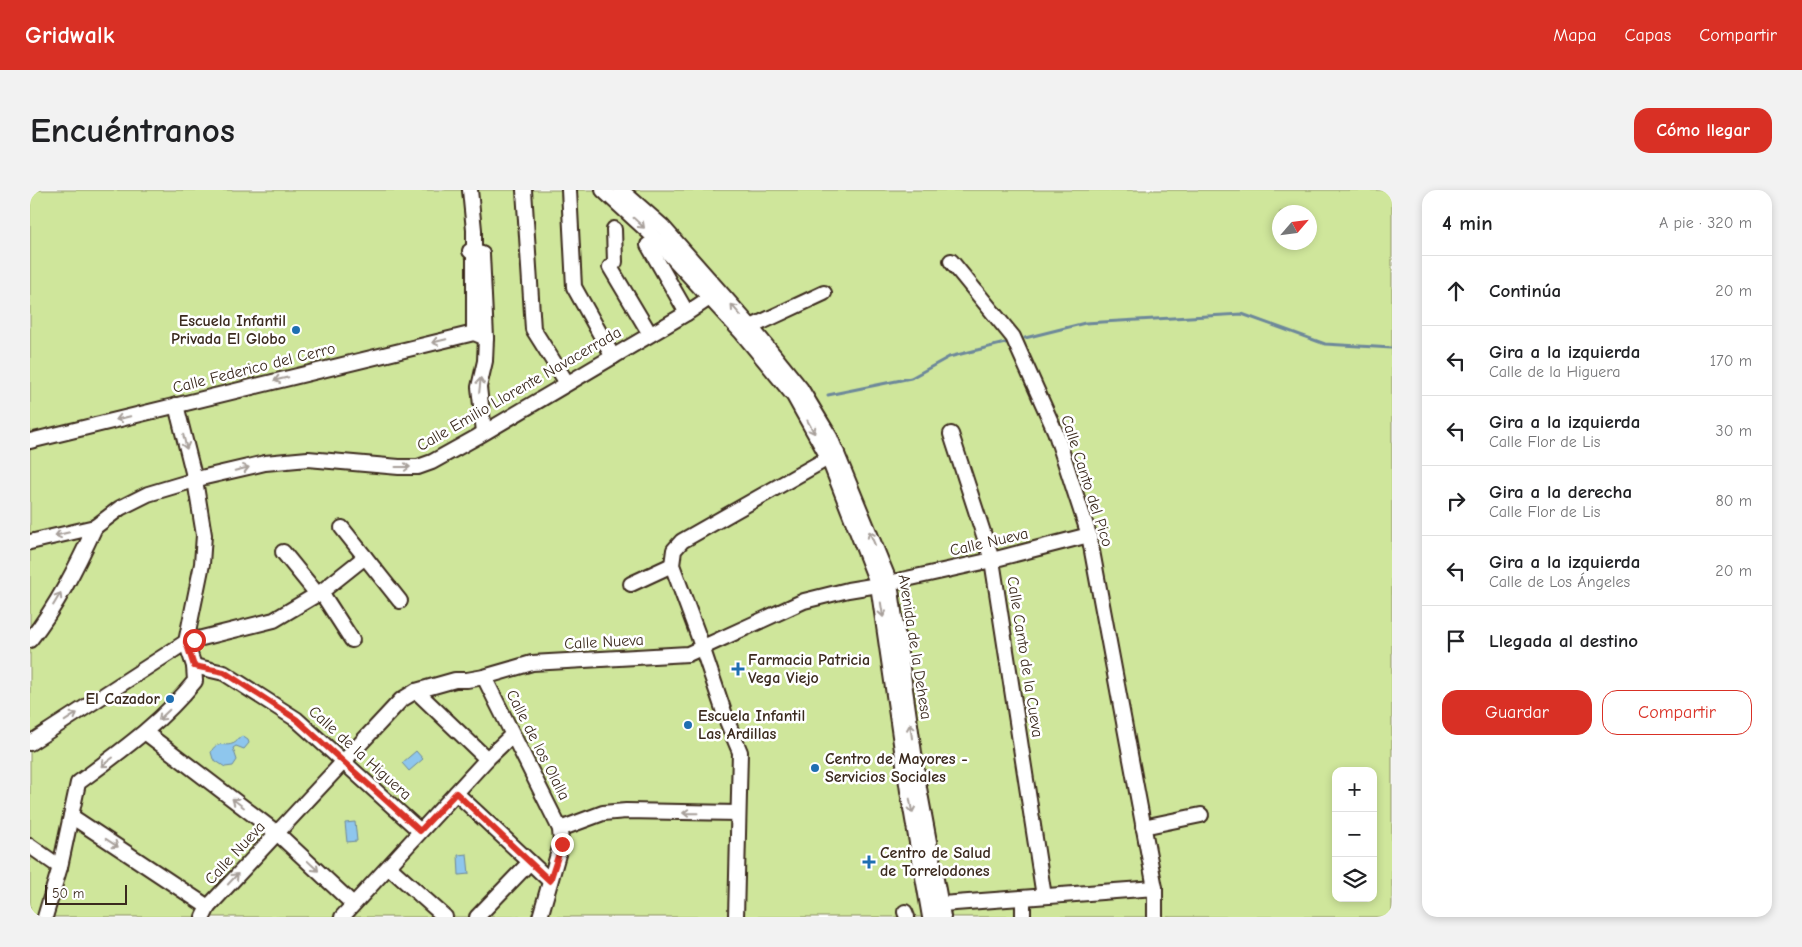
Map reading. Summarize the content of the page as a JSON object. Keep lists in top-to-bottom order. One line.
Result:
{"streets":{"street":["Calle Federico del Cerro","Calle Emilio Llorente Navacerrada","Calle Canto del Pico","Calle Nueva","Avenida de la Dehesa","Calle Canto de la Cueva","Calle de los Olalla","Calle de la Higuera"]},"crossings":[["Calle Emilio Llorente Navacerrada","Avenida de la Dehesa"],["Calle Canto del Pico","Calle Nueva"],["Calle Nueva","Avenida de la Dehesa"],["Calle Nueva","Calle Canto de la Cueva"],["Calle Nueva","Calle de los Olalla"],["Calle Nueva","Calle de la Higuera"]],"one_way":["Calle Federico del Cerro","Calle Emilio Llorente Navacerrada"],"places":{"other":["Escuela Infantil Privada El Globo","El Cazador","Escuela Infantil Las Ardillas","Centro de Mayores - Servicios Sociales"],"health":["Farmacia Patricia Vega Viejo","Centro de Salud de Torrelodones"]},"scale_bar":"50 m","north":"top right","page":{"header":"Gridwalk","nav":["Mapa","Capas","Compartir"],"buttons":["Cómo llegar",["Guardar","Compartir"]],"title":"Encuéntranos","heading":["4 min","A pie · 320 m"],"list":[["Continúa","20 m"],["Gira a la izquierda","Calle de la Higuera","170 m"],["Gira a la izquierda","Calle Flor de Lis","30 m"],["Gira a la derecha","Calle Flor de Lis","80 m"],["Gira a la izquierda","Calle de Los Ángeles","20 m"],"Llegada al destino"],"map_buttons":["+","−"],"scale":"50 m"}}
